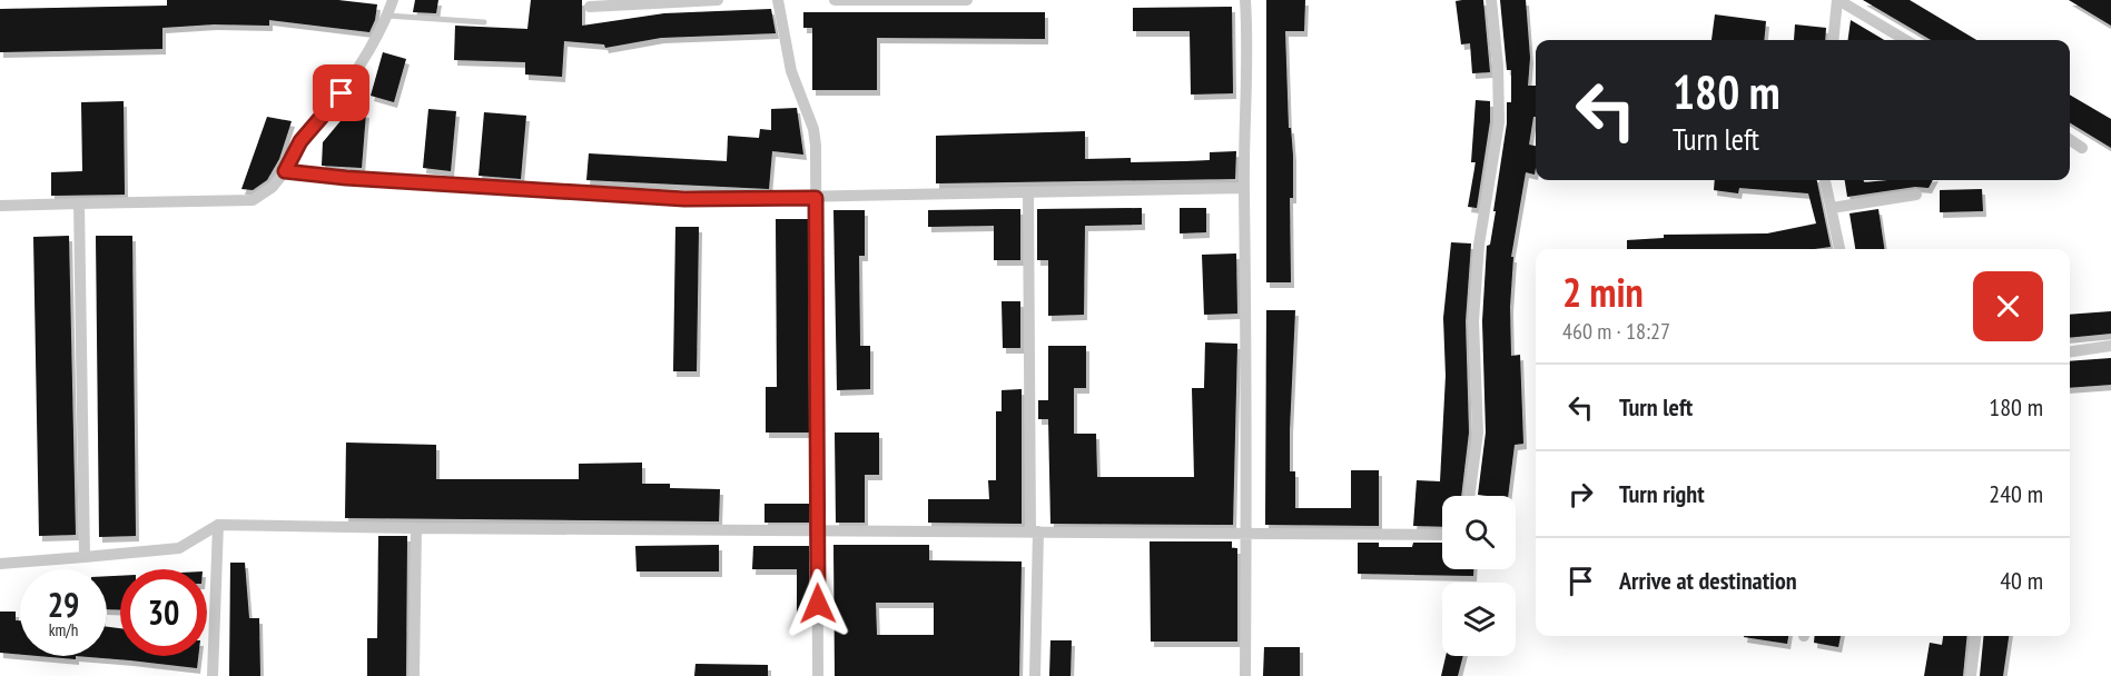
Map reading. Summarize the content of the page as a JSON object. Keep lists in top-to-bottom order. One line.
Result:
{"page":{"turn":["180 m","Turn left"],"heading":["2 min","460 m · 18:27"],"list":[{"name":"Turn left","value":"180 m"},{"name":"Turn right","value":"240 m"},{"name":"Arrive at destination","value":"40 m"}],"speed":"29 km/h","limit":"30"}}
